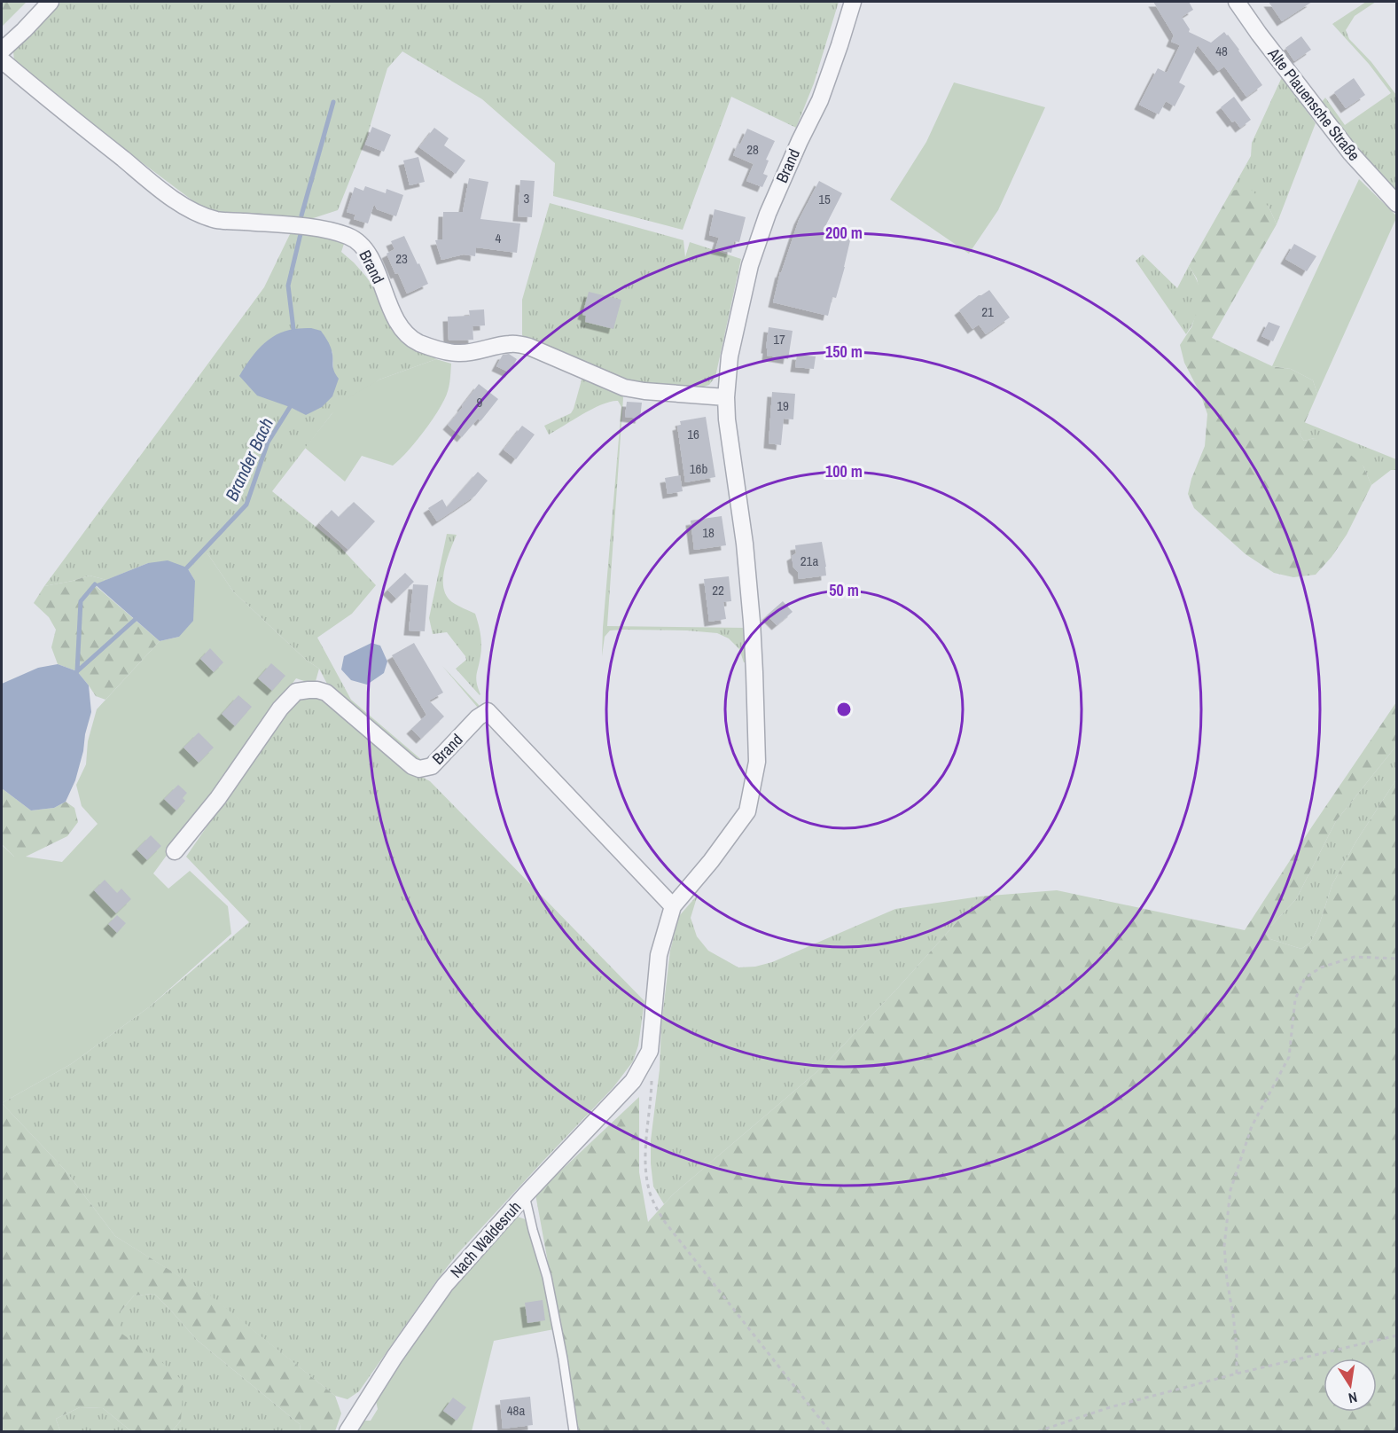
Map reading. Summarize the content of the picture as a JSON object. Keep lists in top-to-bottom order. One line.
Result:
{"streets":{"street":["Alte Plauensche Straße","Brand","Nach Waldesruh"]},"water":["Brander Bach"],"house_numbers":["48","28","3","15","4","23","21","17","9","19","16","16b","18","21a","22","48a"],"north":"bottom","rings":["200 m","150 m","100 m","50 m"]}
